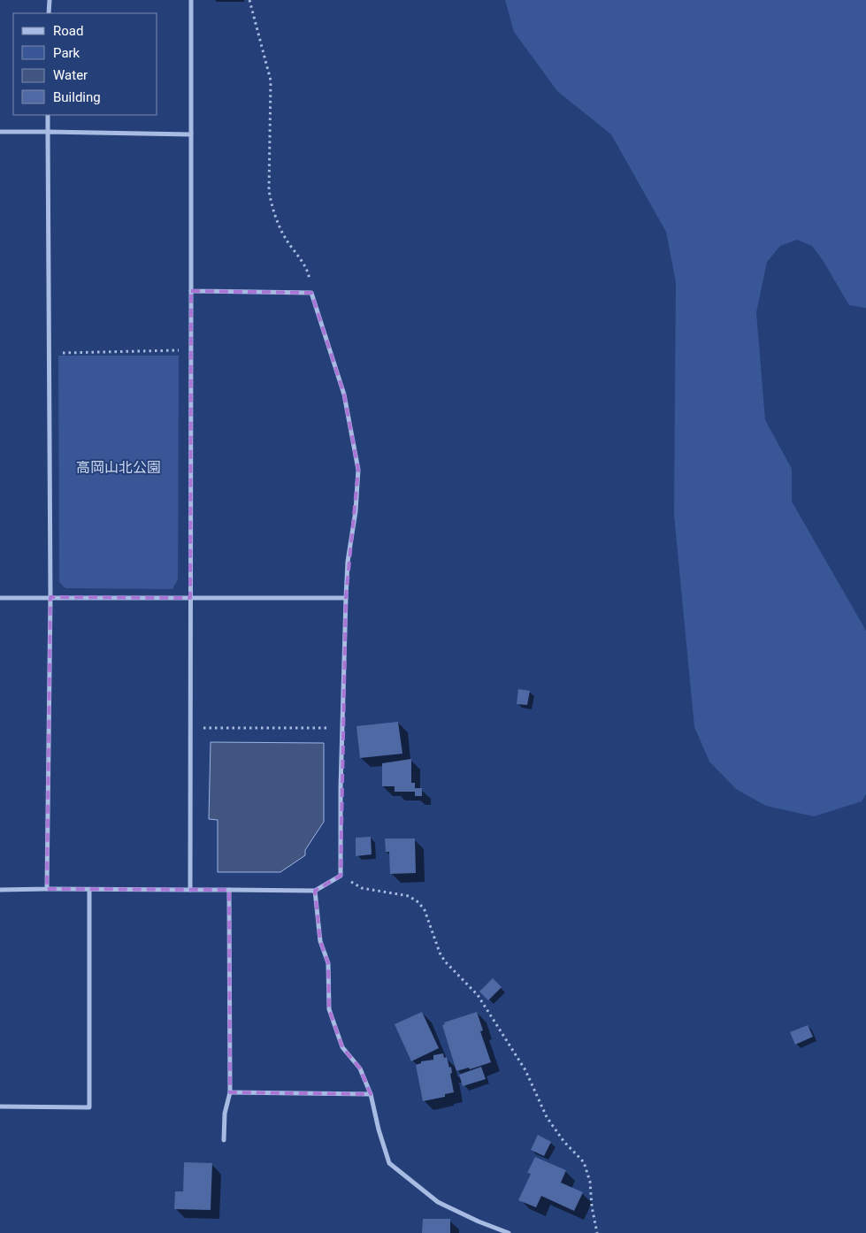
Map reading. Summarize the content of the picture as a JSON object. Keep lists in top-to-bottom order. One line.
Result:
{"parks":["高岡山北公園"],"legend":["Road","Park","Water","Building"]}
